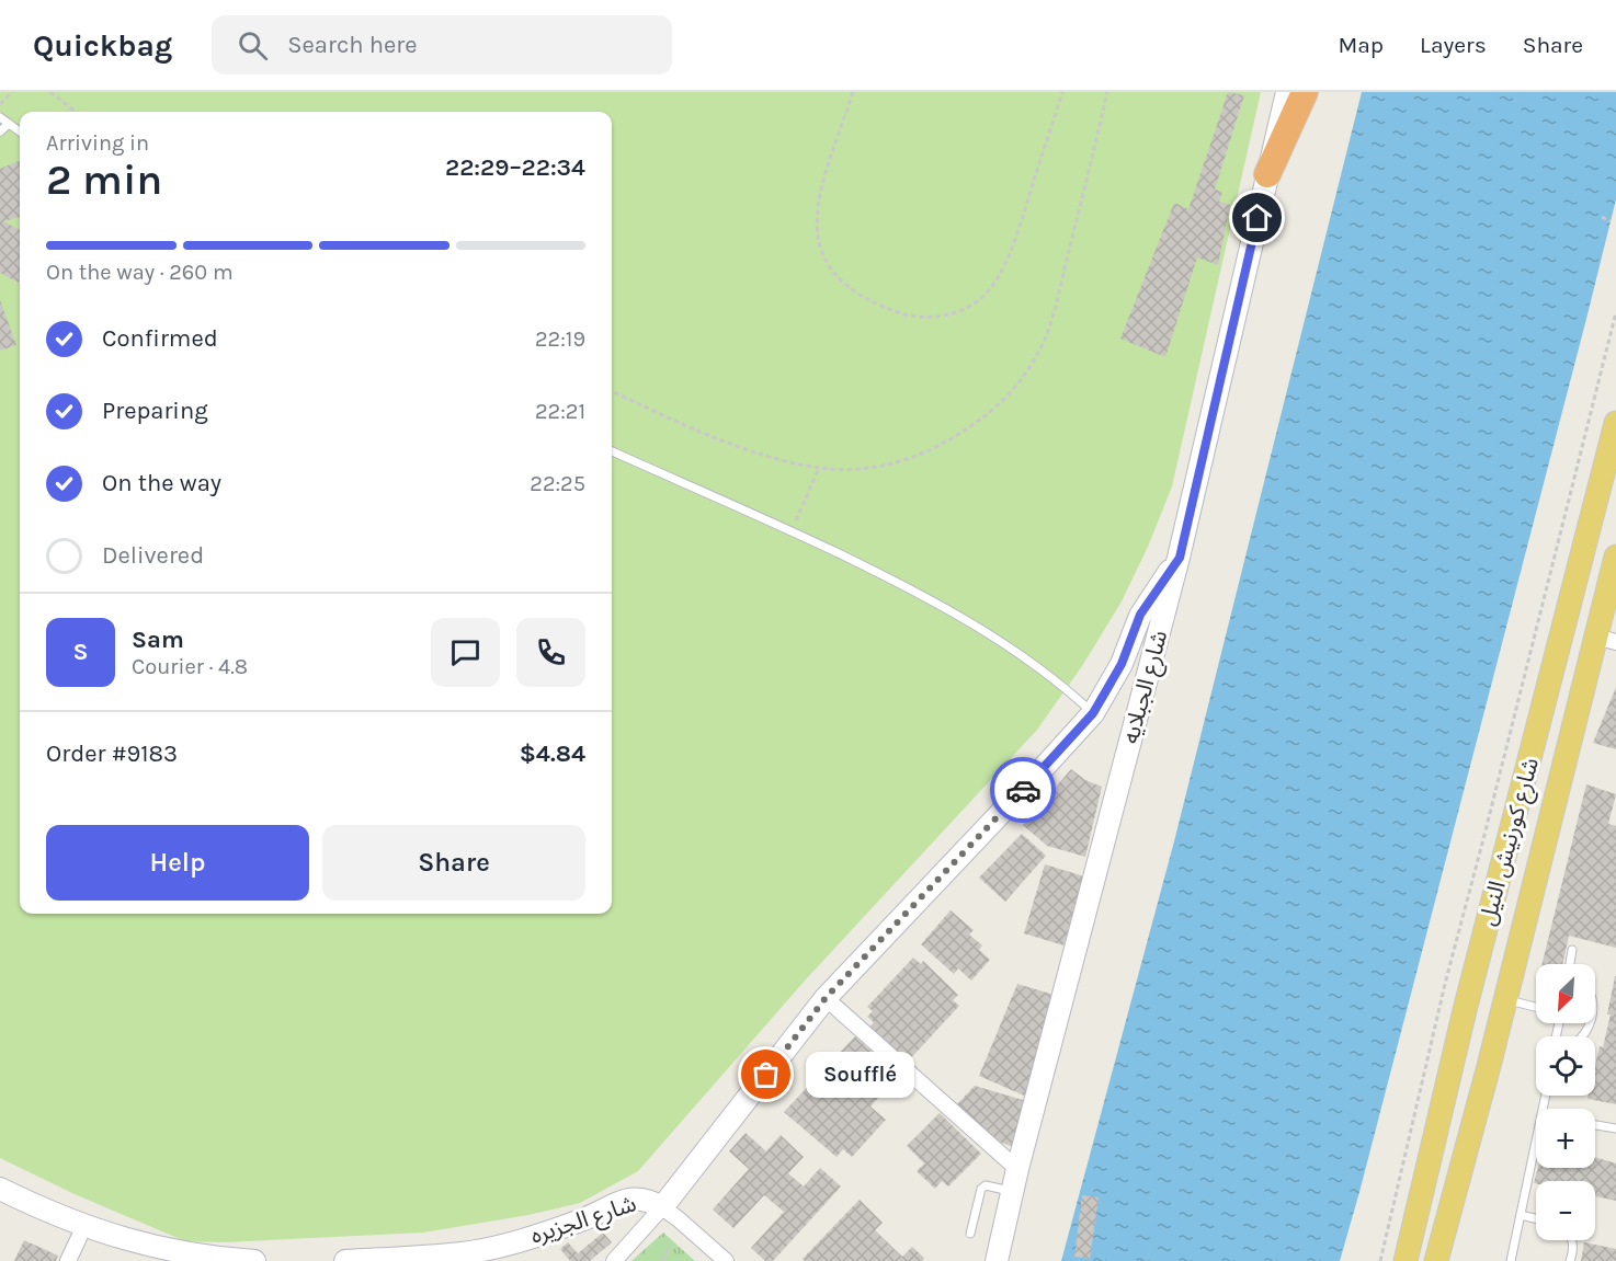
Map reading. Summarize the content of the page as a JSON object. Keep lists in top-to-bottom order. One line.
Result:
{"streets":{"main road":["شارع كورنيش النيل"],"street":["شارع الجبلايه","شارع الجزيره"]},"places":["Soufflé"],"north":"bottom left","page":{"header":"Quickbag","search":"Search here","nav":["Map","Layers","Share"],"heading":["2 min","Arriving in","22:29–22:34"],"panel":["Sam","Courier · 4.8","Order #9183","$4.84"],"bar":"On the way · 260 m","list":[["Confirmed","22:19"],["Preparing","22:21"],["On the way","22:25"],"Delivered"],"round":"S","buttons":["Help","Share"],"map_buttons":["+","−"],"bubble":"Soufflé"}}
